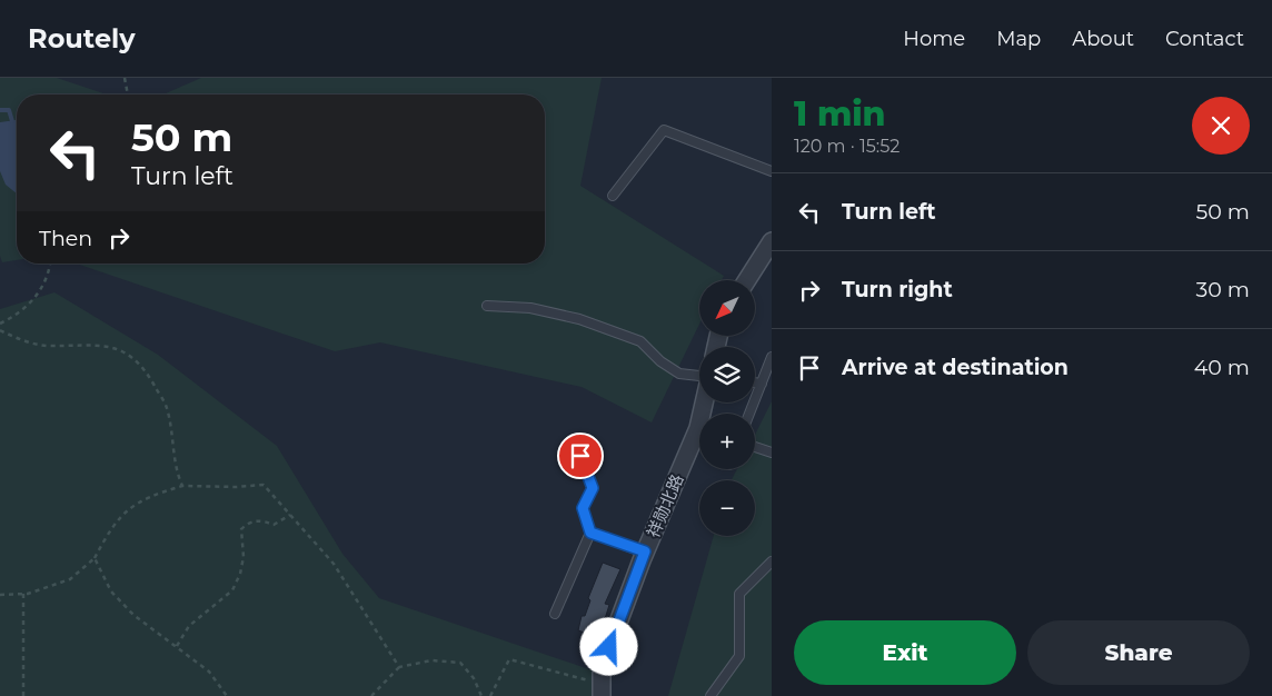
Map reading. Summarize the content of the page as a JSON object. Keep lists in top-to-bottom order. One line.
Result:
{"streets":{"street":["祥勋北路"]},"north":"bottom left","page":{"header":"Routely","nav":["Home","Map","About","Contact"],"heading":["1 min","120 m · 15:52"],"turn":["50 m","Turn left"],"list":[{"name":"Turn left","value":"50 m"},{"name":"Turn right","value":"30 m"},{"name":"Arrive at destination","value":"40 m"}],"then":"Then","map_buttons":["+","−"],"buttons":["Exit","Share"]}}
